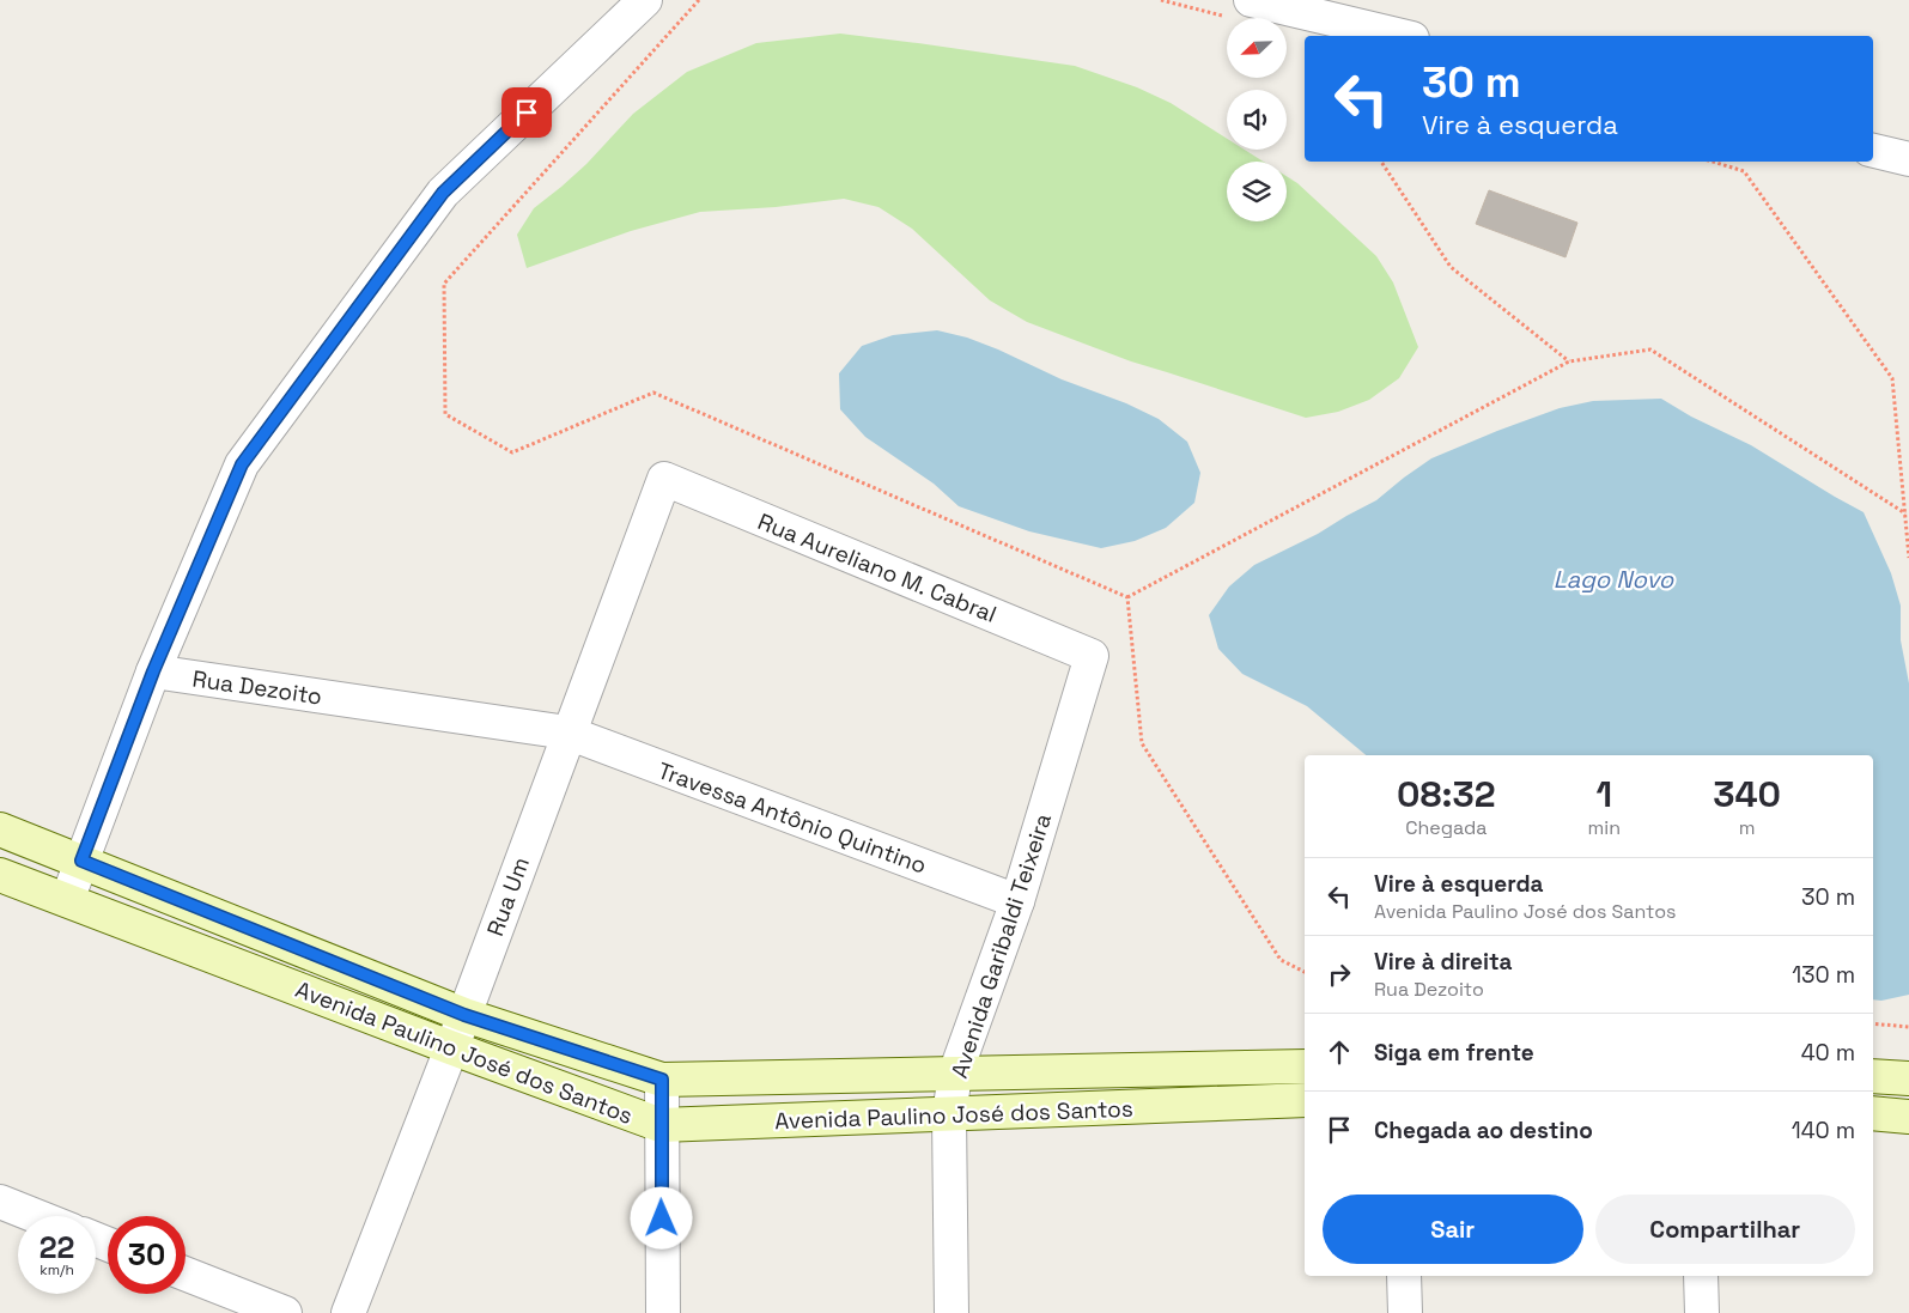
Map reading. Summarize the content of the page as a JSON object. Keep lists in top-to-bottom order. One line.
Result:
{"streets":{"main road":["Avenida Paulino José dos Santos"],"street":["Rua Aureliano M. Cabral","Rua Dezoito","Travessa Antônio Quintino","Rua Um","Avenida Garibaldi Teixeira"]},"crossings":[["Rua Aureliano M. Cabral","Rua Um"],["Rua Aureliano M. Cabral","Avenida Garibaldi Teixeira"],["Rua Dezoito","Travessa Antônio Quintino"],["Rua Dezoito","Rua Um"],["Travessa Antônio Quintino","Rua Um"],["Travessa Antônio Quintino","Avenida Garibaldi Teixeira"],["Rua Um","Avenida Paulino José dos Santos"],["Avenida Garibaldi Teixeira","Avenida Paulino José dos Santos"]],"water":["Lago Novo"],"north":"bottom left","page":{"turn":["30 m","Vire à esquerda"],"eta":["08:32","Chegada","1","min","340","m"],"list":[{"name":"Vire à esquerda","note":"Avenida Paulino José dos Santos","value":"30 m"},{"name":"Vire à direita","note":"Rua Dezoito","value":"130 m"},{"name":"Siga em frente","value":"40 m"},{"name":"Chegada ao destino","value":"140 m"}],"buttons":["Sair","Compartilhar"],"speed":"22 km/h","limit":"30"}}
